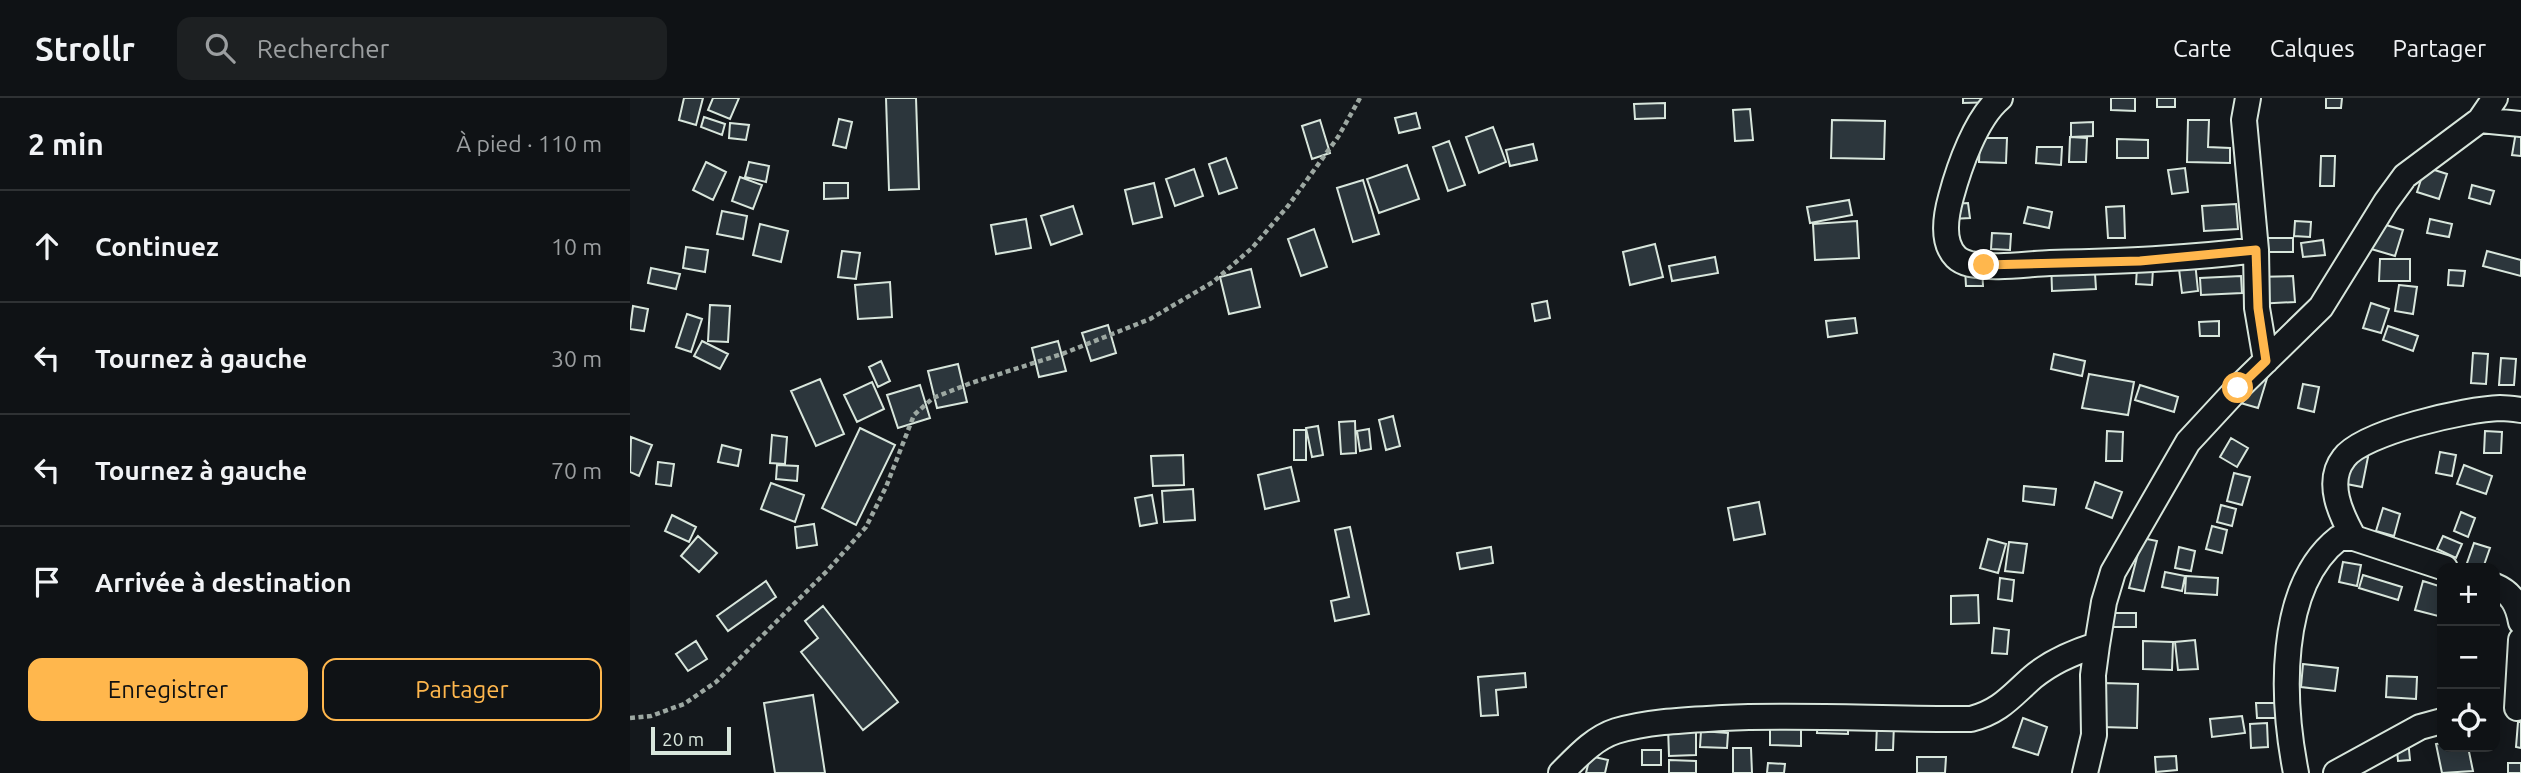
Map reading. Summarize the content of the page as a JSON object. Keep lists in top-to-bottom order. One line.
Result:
{"scale_bar":"20 m","page":{"header":"Strollr","search":"Rechercher","nav":["Carte","Calques","Partager"],"heading":["2 min","À pied · 110 m"],"list":[["Continuez","10 m"],["Tournez à gauche","30 m"],["Tournez à gauche","70 m"],"Arrivée à destination"],"map_buttons":["+","−"],"buttons":["Enregistrer","Partager"],"scale":"20 m"}}
